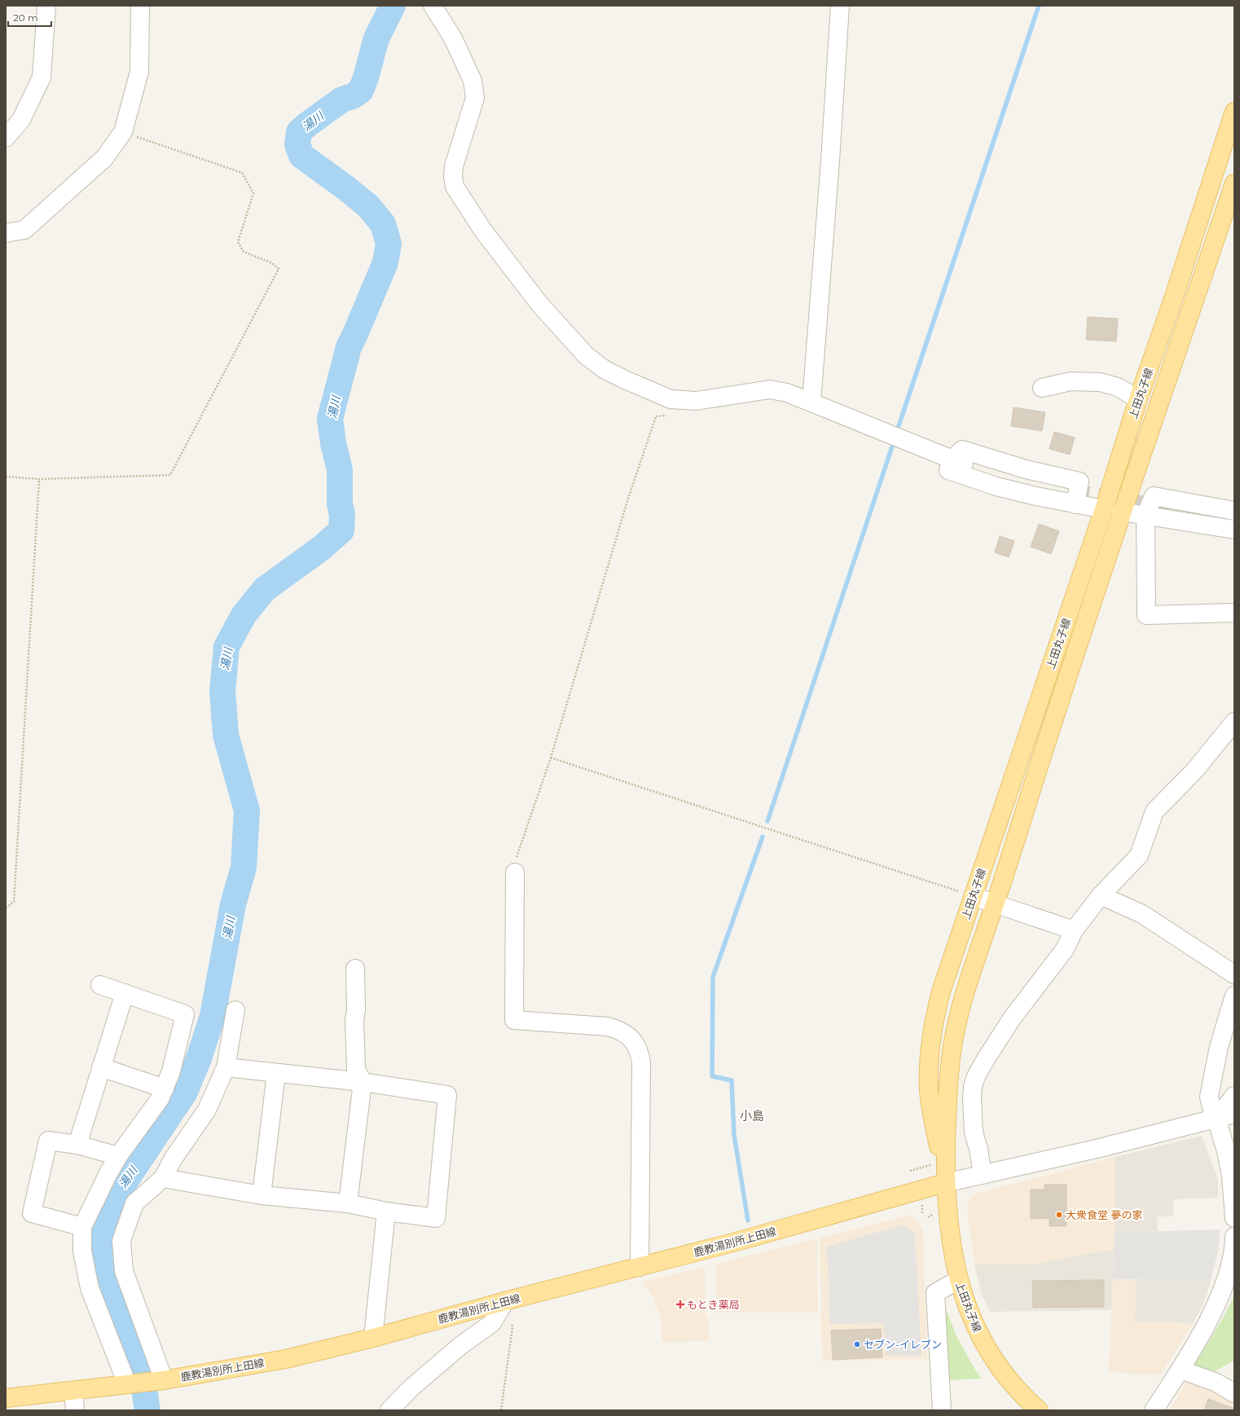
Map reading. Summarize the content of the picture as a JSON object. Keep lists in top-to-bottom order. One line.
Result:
{"streets":{"main road":["上田丸子線","鹿教湯別所上田線"]},"crossings":[["上田丸子線","鹿教湯別所上田線"]],"districts":["小島"],"water":["湯川"],"places":{"other":["大衆食堂 夢の家","セブン-イレブン"],"health":["もとき薬局"]},"scale_bar":"20 m"}
